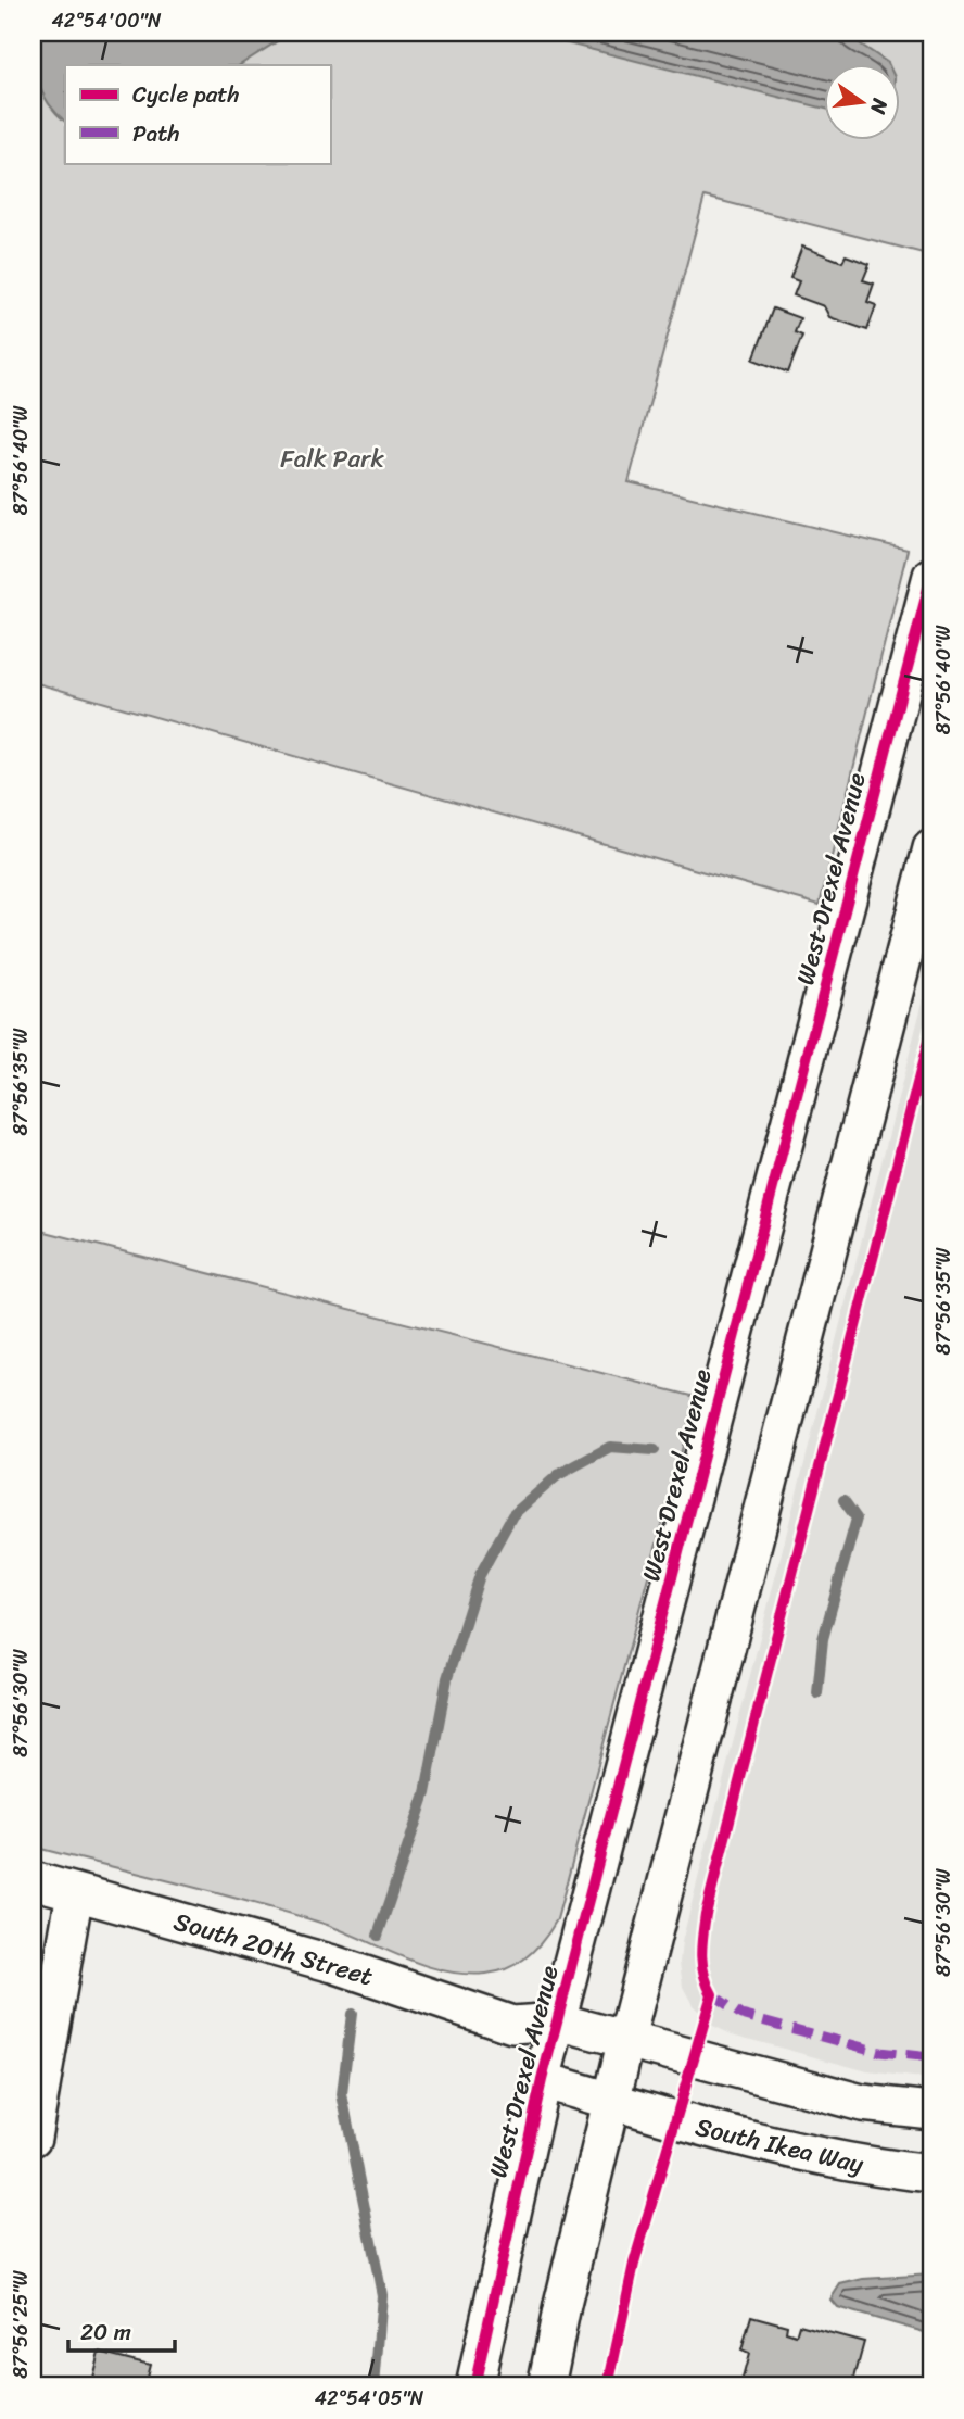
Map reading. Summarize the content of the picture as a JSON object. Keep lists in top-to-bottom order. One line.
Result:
{"streets":{"street":["West Drexel Avenue","South 20th Street","South Ikea Way"]},"crossings":[["West Drexel Avenue","South 20th Street"],["West Drexel Avenue","South Ikea Way"]],"parks":["Falk Park"],"legend":["Cycle path","Path"],"scale_bar":"20 m","north":"right","coordinates":["42°54'00\"N","87°56'40\"W","87°56'35\"W","87°56'30\"W","87°56'25\"W","42°54'05\"N"]}
